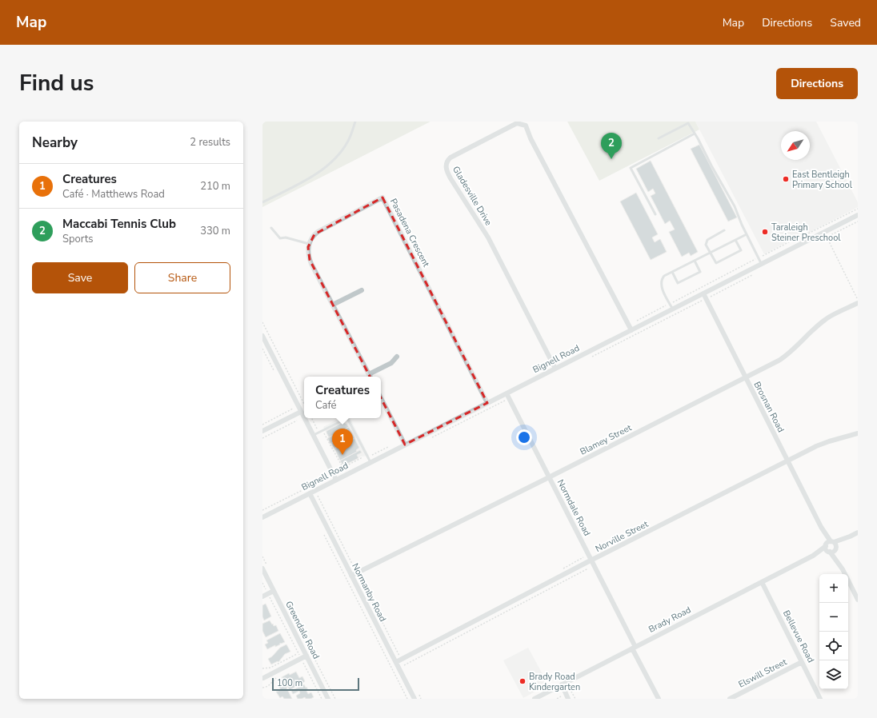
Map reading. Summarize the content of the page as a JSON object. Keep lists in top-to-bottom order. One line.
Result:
{"streets":{"street":["Gladesville Drive","Pasadena Crescent","Bignell Road","Brosnan Road","Blamey Street","Normdale Road","Norville Street","Normanby Road","Brady Road","Greendale Road","Bellevue Road","Elswill Street"]},"crossings":[["Gladesville Drive","Bignell Road"],["Pasadena Crescent","Bignell Road"],["Bignell Road","Brosnan Road"],["Bignell Road","Normdale Road"],["Bignell Road","Normanby Road"],["Brosnan Road","Blamey Street"],["Brosnan Road","Norville Street"],["Brosnan Road","Brady Road"],["Blamey Street","Normdale Road"],["Blamey Street","Normanby Road"],["Normdale Road","Norville Street"],["Normdale Road","Brady Road"],["Norville Street","Normanby Road"],["Brady Road","Bellevue Road"],["Bellevue Road","Elswill Street"]],"places":["East Bentleigh Primary School","Taraleigh Steiner Preschool","Brady Road Kindergarten"],"scale_bar":"100 m","north":"bottom left","page":{"header":"Map","nav":["Map","Directions","Saved"],"title":"Find us","buttons":["Directions",["Save","Share"]],"heading":["Nearby","2 results"],"pins":["2","1"],"list":[{"mark":"1","name":"Creatures","note":"Café · Matthews Road","value":"210 m"},{"mark":"2","name":"Maccabi Tennis Club","note":"Sports","value":"330 m"}],"popup":["Creatures","Café"],"map_buttons":["+","−"],"scale":"100 m"}}
